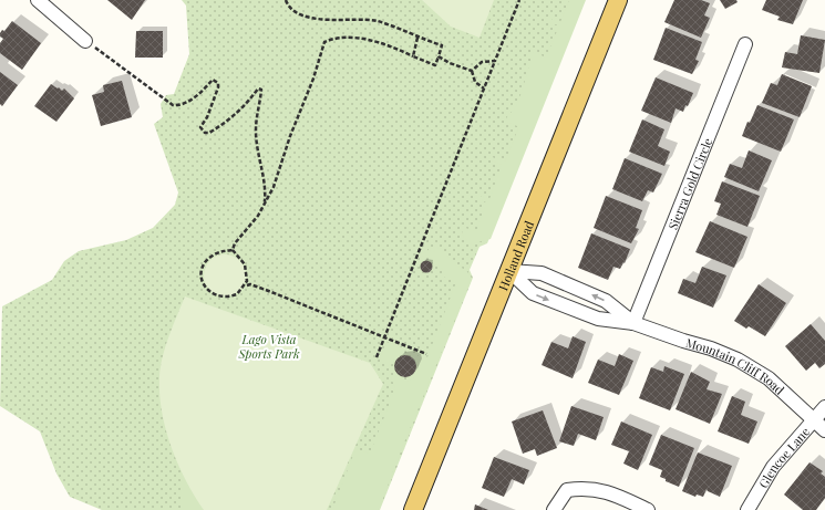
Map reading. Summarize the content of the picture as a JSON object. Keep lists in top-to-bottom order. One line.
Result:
{"streets":{"main road":["Holland Road"],"street":["Sierra Gold Circle","Mountain Cliff Road","Glencoe Lane"]},"crossings":[["Sierra Gold Circle","Mountain Cliff Road"],["Holland Road","Mountain Cliff Road"],["Mountain Cliff Road","Glencoe Lane"]],"parks":["Lago Vista Sports Park"]}
